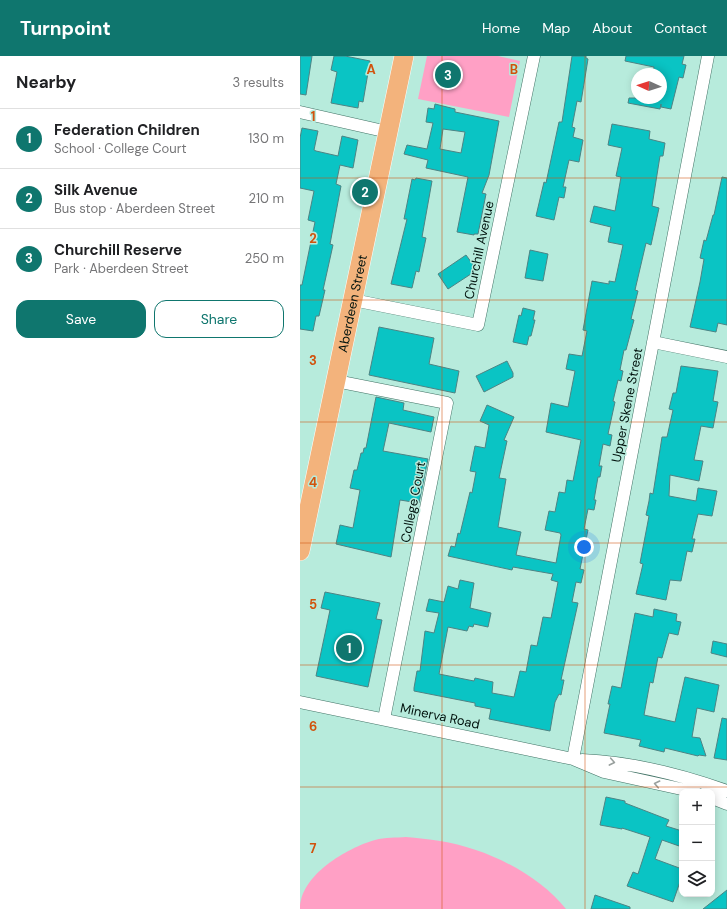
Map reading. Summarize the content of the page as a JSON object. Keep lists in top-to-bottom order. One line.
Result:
{"streets":{"main road":["Aberdeen Street"],"street":["Churchill Avenue","Upper Skene Street","College Court","Minerva Road"]},"crossings":[["Churchill Avenue","Aberdeen Street"],["Aberdeen Street","College Court"],["Upper Skene Street","Minerva Road"],["College Court","Minerva Road"]],"north":"left","page":{"header":"Turnpoint","nav":["Home","Map","About","Contact"],"heading":["Nearby","3 results"],"pins":["3","2","1"],"list":[{"mark":"1","name":"Federation Children","note":"School · College Court","value":"130 m"},{"mark":"2","name":"Silk Avenue","note":"Bus stop · Aberdeen Street","value":"210 m"},{"mark":"3","name":"Churchill Reserve","note":"Park · Aberdeen Street","value":"250 m"}],"buttons":["Save","Share"],"map_buttons":["+","−"]},"grid":{"columns":["A","B"],"rows":["1","2","3","4","5","6","7"]}}
